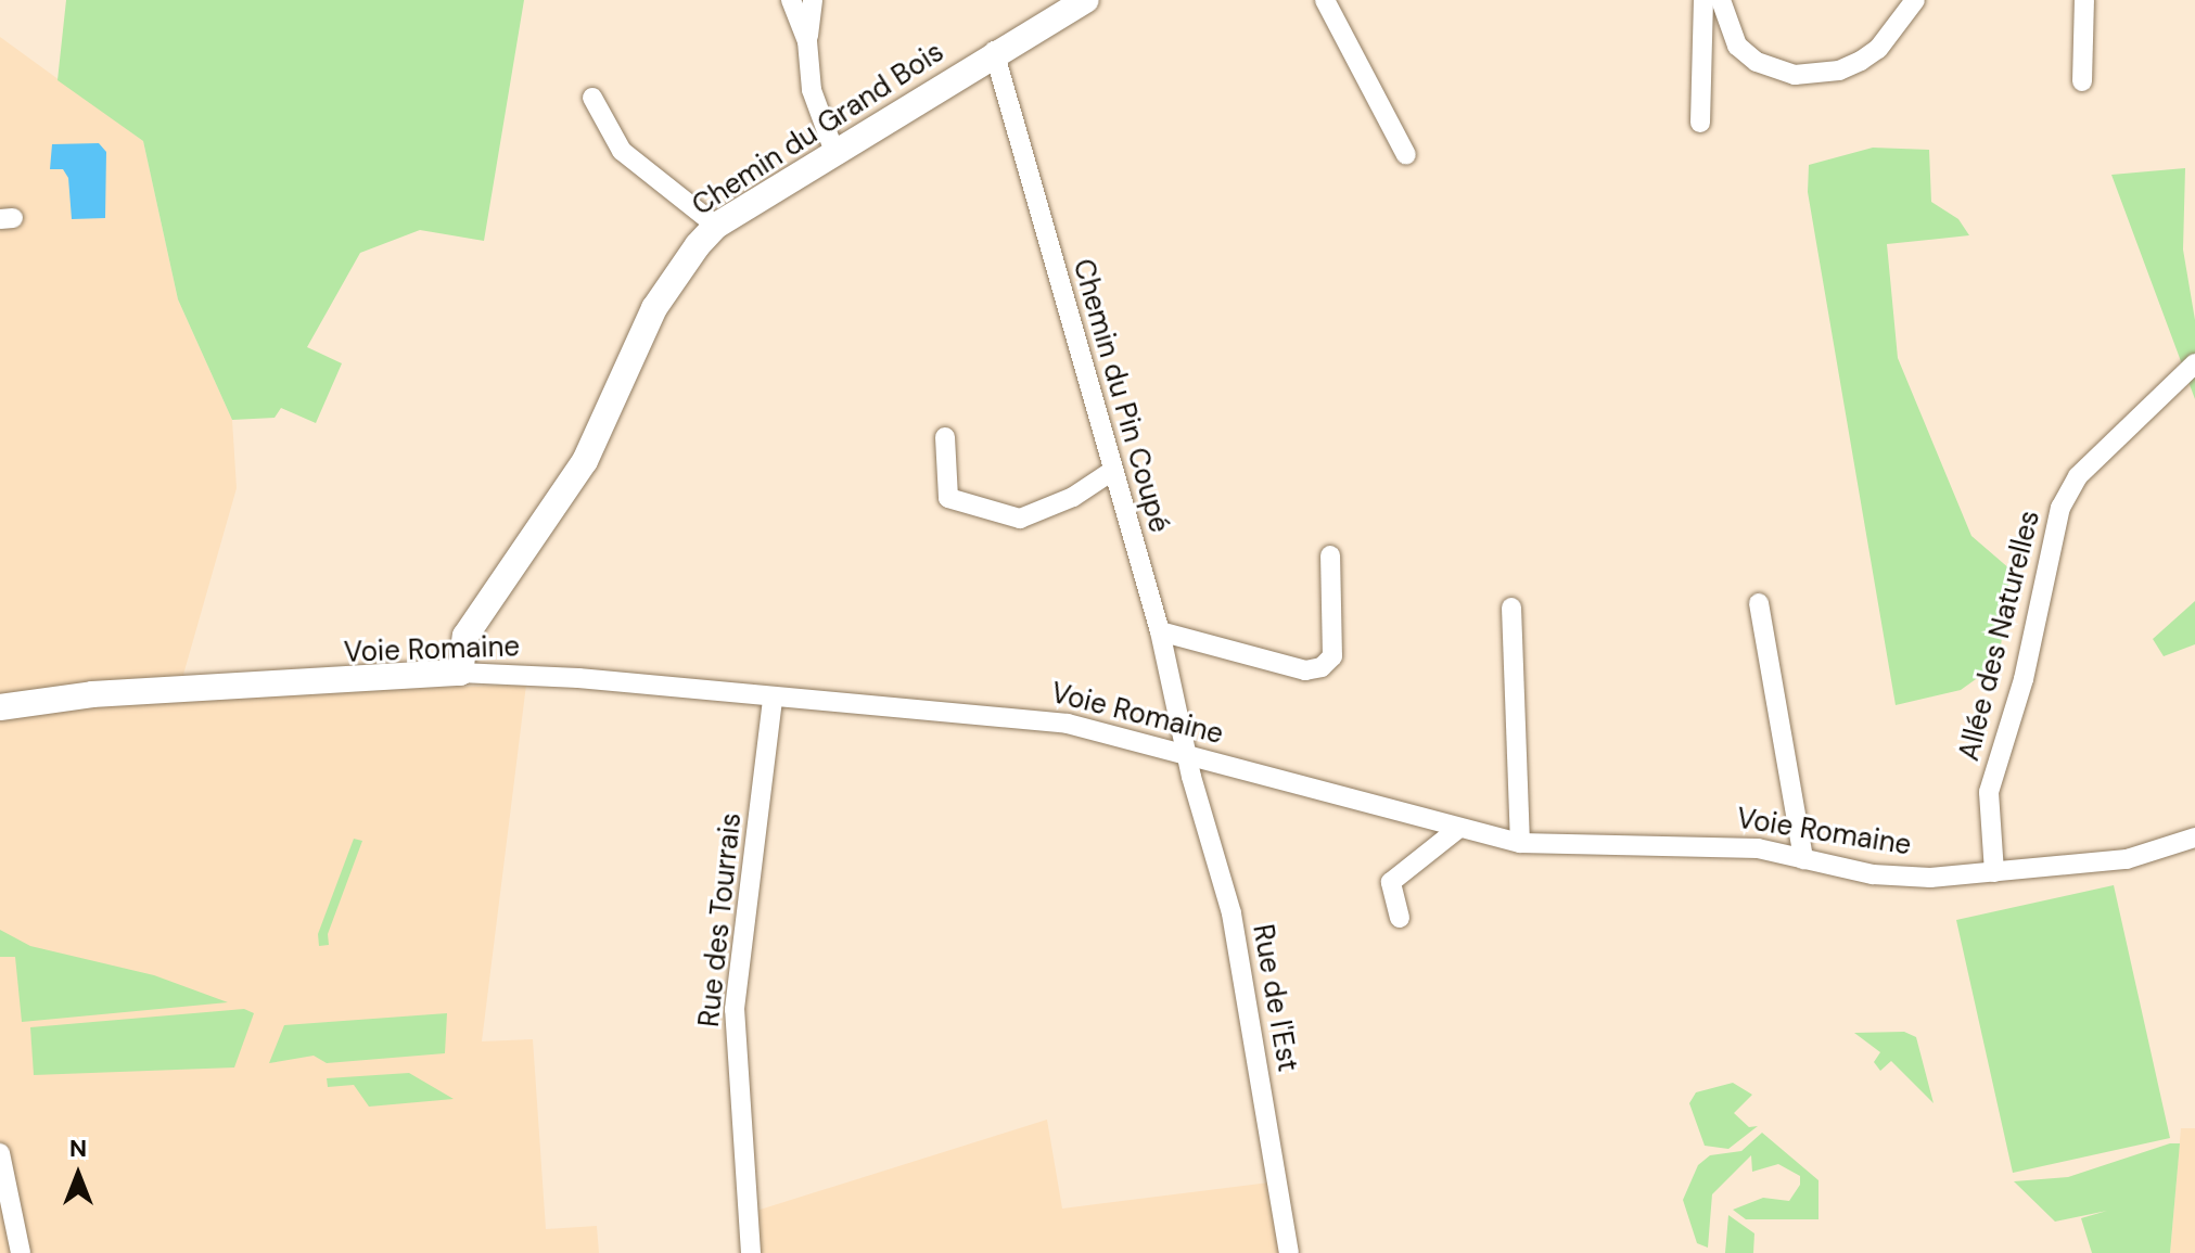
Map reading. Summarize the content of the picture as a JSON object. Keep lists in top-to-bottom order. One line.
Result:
{"streets":{"street":["Chemin du Grand Bois","Chemin du Pin Coupé","Allée des Naturelles","Voie Romaine","Rue des Tourrais","Rue de l'Est"]},"crossings":[["Chemin du Grand Bois","Chemin du Pin Coupé"],["Chemin du Grand Bois","Voie Romaine"],["Chemin du Pin Coupé","Voie Romaine"],["Chemin du Pin Coupé","Rue de l'Est"],["Allée des Naturelles","Voie Romaine"],["Voie Romaine","Rue des Tourrais"],["Voie Romaine","Rue de l'Est"]],"north":"top"}
